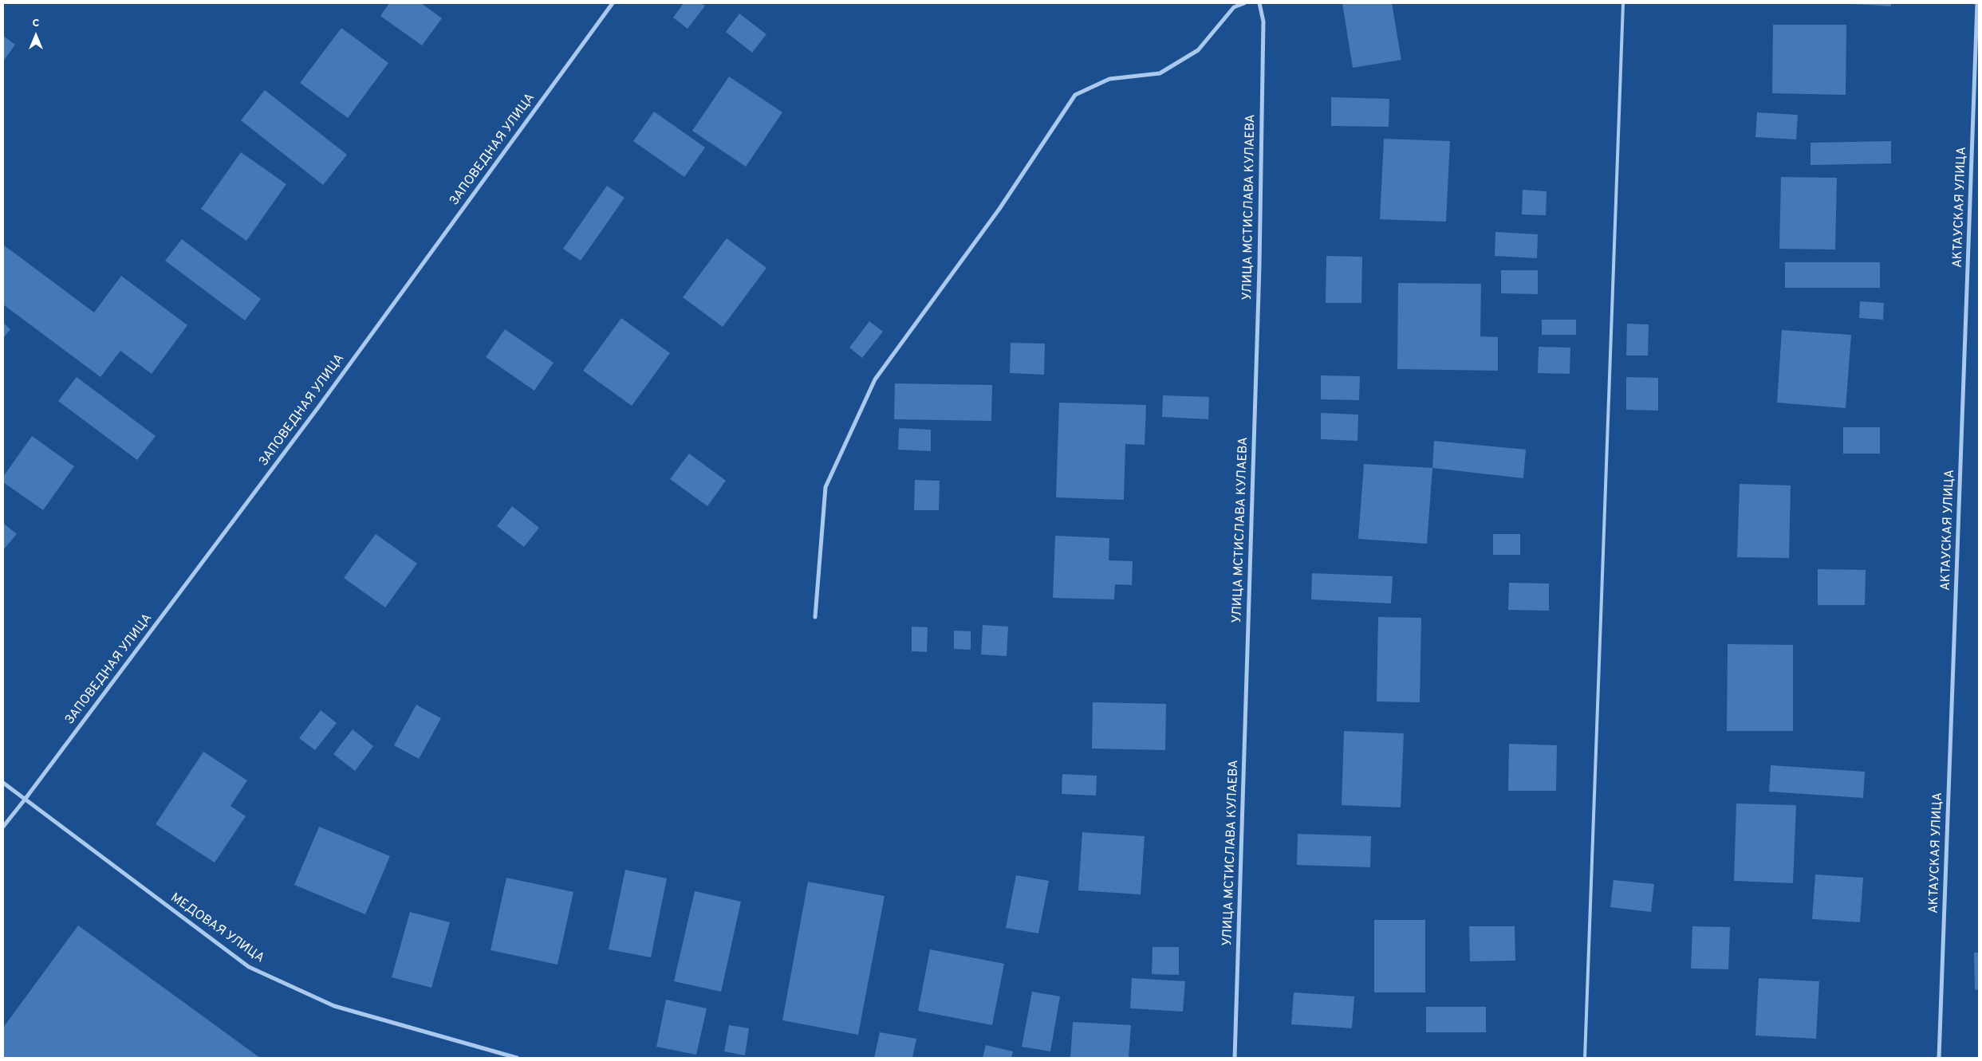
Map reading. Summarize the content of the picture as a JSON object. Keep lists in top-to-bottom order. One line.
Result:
{"streets":{"street":["ЗАПОВЕДНАЯ УЛИЦА","УЛИЦА МСТИСЛАВА КУЛАЕВА","АКТАУСКАЯ УЛИЦА","МЕДОВАЯ УЛИЦА"]},"crossings":[["ЗАПОВЕДНАЯ УЛИЦА","МЕДОВАЯ УЛИЦА"]],"north":"top"}
